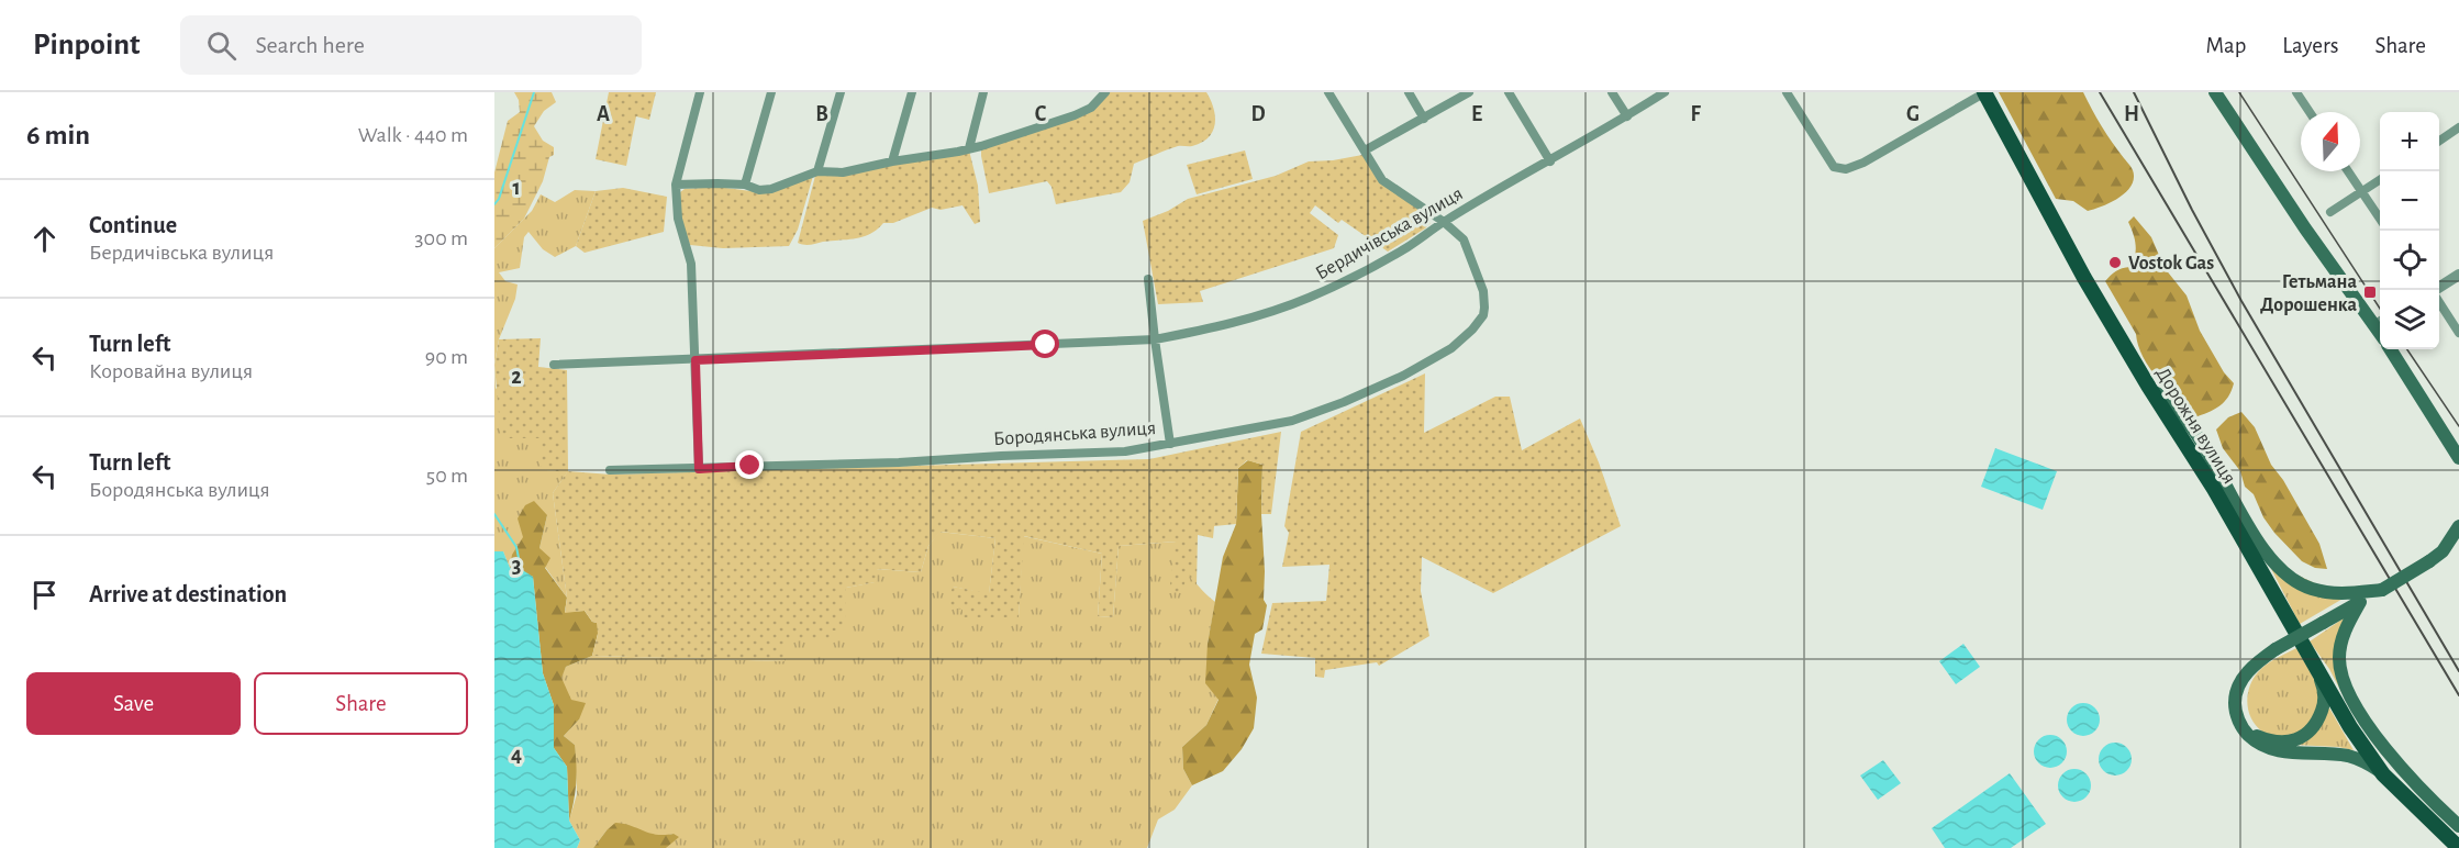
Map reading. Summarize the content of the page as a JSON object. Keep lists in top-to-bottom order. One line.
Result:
{"streets":{"main road":["Дорожня вулиця"],"street":["Бердичівська вулиця","Бородянська вулиця"]},"crossings":[["Бердичівська вулиця","Бородянська вулиця"]],"places":{"other":["Vostok Gas"],"transit":["Гетьмана Дорошенка"]},"north":"top","page":{"header":"Pinpoint","search":"Search here","nav":["Map","Layers","Share"],"heading":["6 min","Walk · 440 m"],"map_buttons":["+","−"],"list":[["Continue","Бердичівська вулиця","300 m"],["Turn left","Коровайна вулиця","90 m"],["Turn left","Бородянська вулиця","50 m"],"Arrive at destination"],"buttons":["Save","Share"]},"grid":{"columns":["A","B","C","D","E","F","G","H"],"rows":["1","2","3","4"]}}
